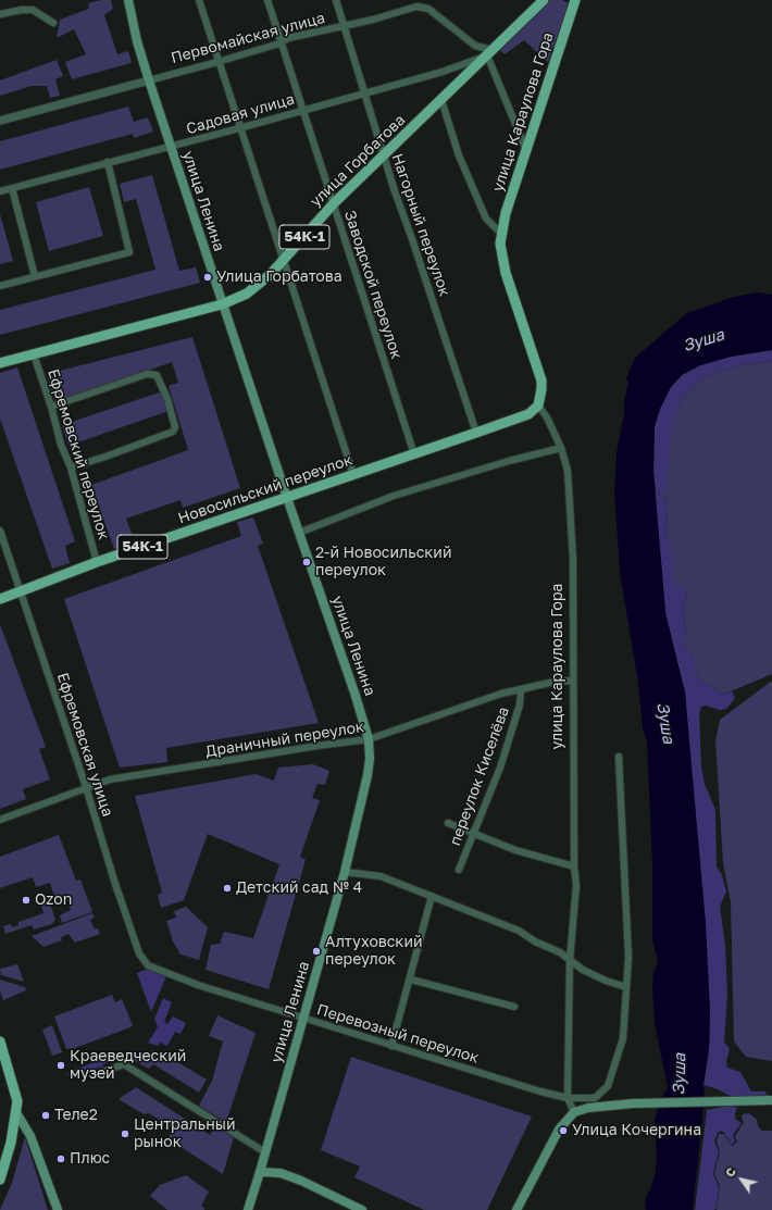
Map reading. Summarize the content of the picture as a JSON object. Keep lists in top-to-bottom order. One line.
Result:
{"streets":{"main road":["улица Караулова Гора","улица Горбатова","улица Ленина","54К-1","Новосильский переулок"],"street":["Первомайская улица","Садовая улица","Нагорный переулок","Заводской переулок","Ефремовский переулок","Драничный переулок","Ефремовская улица","переулок Киселёва","Перевозный переулок"]},"crossings":[["Первомайская улица","Садовая улица"],["Первомайская улица","улица Горбатова"],["Первомайская улица","улица Ленина"],["Первомайская улица","Нагорный переулок"],["Первомайская улица","Заводской переулок"],["улица Караулова Гора","улица Горбатова"],["улица Караулова Гора","Новосильский переулок"],["улица Караулова Гора","Драничный переулок"],["улица Караулова Гора","Перевозный переулок"],["Садовая улица","улица Горбатова"],["Садовая улица","улица Ленина"],["Садовая улица","Нагорный переулок"],["Садовая улица","Заводской переулок"],["улица Горбатова","улица Ленина"],["улица Горбатова","Нагорный переулок"],["улица Горбатова","Заводской переулок"],["улица Горбатова","Ефремовский переулок"],["улица Ленина","Новосильский переулок"],["улица Ленина","Драничный переулок"],["улица Ленина","Перевозный переулок"],["Нагорный переулок","Новосильский переулок"],["Заводской переулок","Новосильский переулок"],["Ефремовский переулок","Новосильский переулок"],["Новосильский переулок","Ефремовская улица"],["Драничный переулок","Ефремовская улица"],["Драничный переулок","переулок Киселёва"],["Ефремовская улица","Перевозный переулок"]],"water":["Зуша"],"places":["Улица Горбатова","2-й Новосильский переулок","Детский сад № 4","Ozon","Алтуховский переулок","Краеведческий музей","Теле2","Улица Кочергина","Центральный рынок","Плюс"],"north":"top left"}
